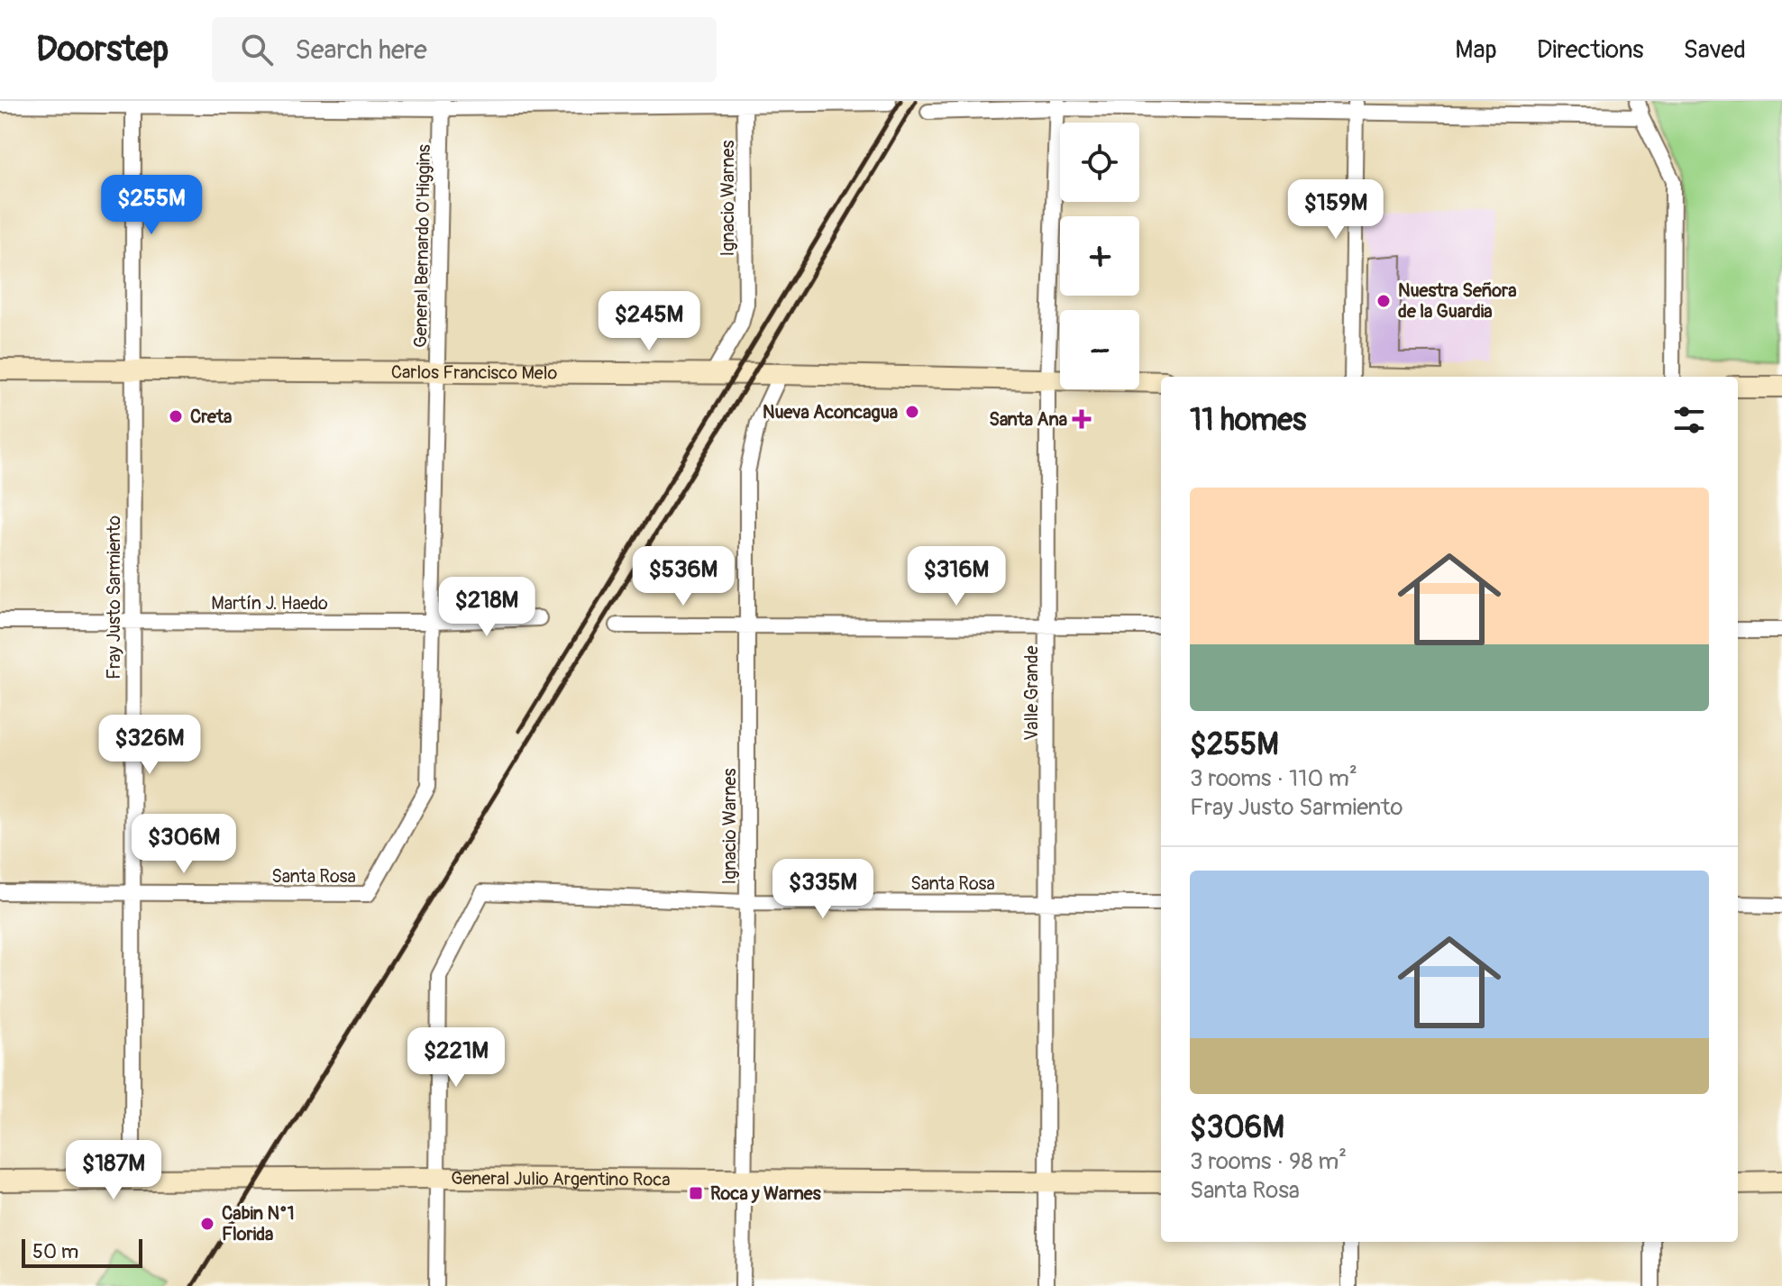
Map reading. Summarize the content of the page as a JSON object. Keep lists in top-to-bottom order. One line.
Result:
{"streets":{"street":["Ignacio Warnes","General Bernardo O'Higgins","Carlos Francisco Melo","Fray Justo Sarmiento","Martín J. Haedo","Valle Grande","Santa Rosa","General Julio Argentino Roca"]},"crossings":[["Ignacio Warnes","Carlos Francisco Melo"],["Ignacio Warnes","Santa Rosa"],["Ignacio Warnes","General Julio Argentino Roca"],["General Bernardo O'Higgins","Carlos Francisco Melo"],["General Bernardo O'Higgins","Martín J. Haedo"],["General Bernardo O'Higgins","Santa Rosa"],["Carlos Francisco Melo","Fray Justo Sarmiento"],["Carlos Francisco Melo","Valle Grande"],["Fray Justo Sarmiento","Martín J. Haedo"],["Fray Justo Sarmiento","Santa Rosa"],["Fray Justo Sarmiento","General Julio Argentino Roca"],["Valle Grande","Santa Rosa"],["Valle Grande","General Julio Argentino Roca"],["Santa Rosa","General Julio Argentino Roca"]],"places":{"other":["Nuestra Señora de la Guardia","Nueva Aconcagua","Creta","Cabin N°1 Florida"],"health":["Santa Ana"],"transit":["Roca y Warnes"]},"scale_bar":"50 m","page":{"header":"Doorstep","search":"Search here","nav":["Map","Directions","Saved"],"map_buttons":["+","−"],"price":["$255M","$159M","$245M","$536M","$316M","$218M","$326M","$306M","$335M","$221M","$187M"],"heading":"11 homes","list":[{"name":"$255M","note":"3 rooms · 110 m² · Fray Justo Sarmiento"},{"name":"$306M","note":"3 rooms · 98 m² · Santa Rosa"}],"scale":"50 m"}}
